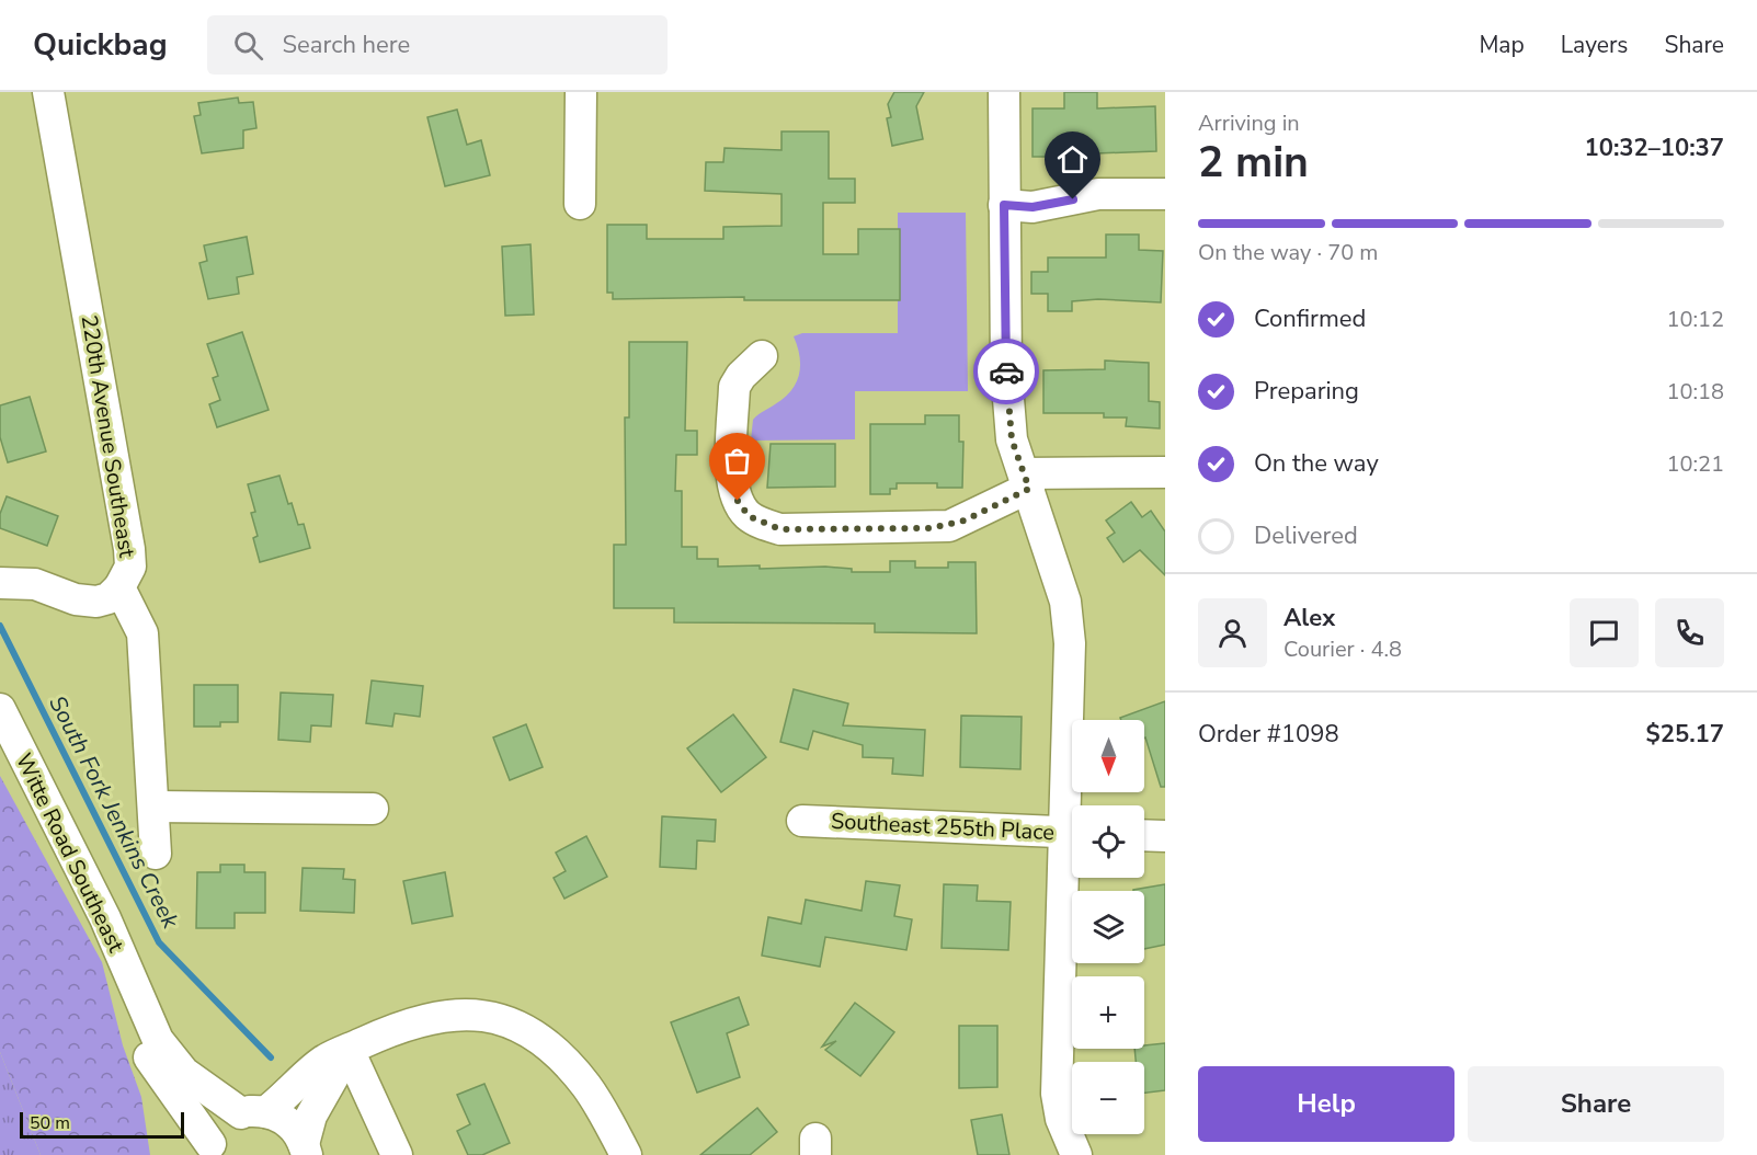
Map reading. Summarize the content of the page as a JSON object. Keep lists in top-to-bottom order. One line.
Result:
{"streets":{"street":["220th Avenue Southeast","Southeast 255th Place","Witte Road Southeast"]},"water":["South Fork Jenkins Creek"],"scale_bar":"50 m","north":"bottom","page":{"header":"Quickbag","search":"Search here","nav":["Map","Layers","Share"],"heading":["2 min","Arriving in","10:32–10:37"],"panel":["Alex","Courier · 4.8","Order #1098","$25.17"],"bar":"On the way · 70 m","list":[["Confirmed","10:12"],["Preparing","10:18"],["On the way","10:21"],"Delivered"],"map_buttons":["+","−"],"buttons":["Help","Share"],"scale":"50 m"}}
